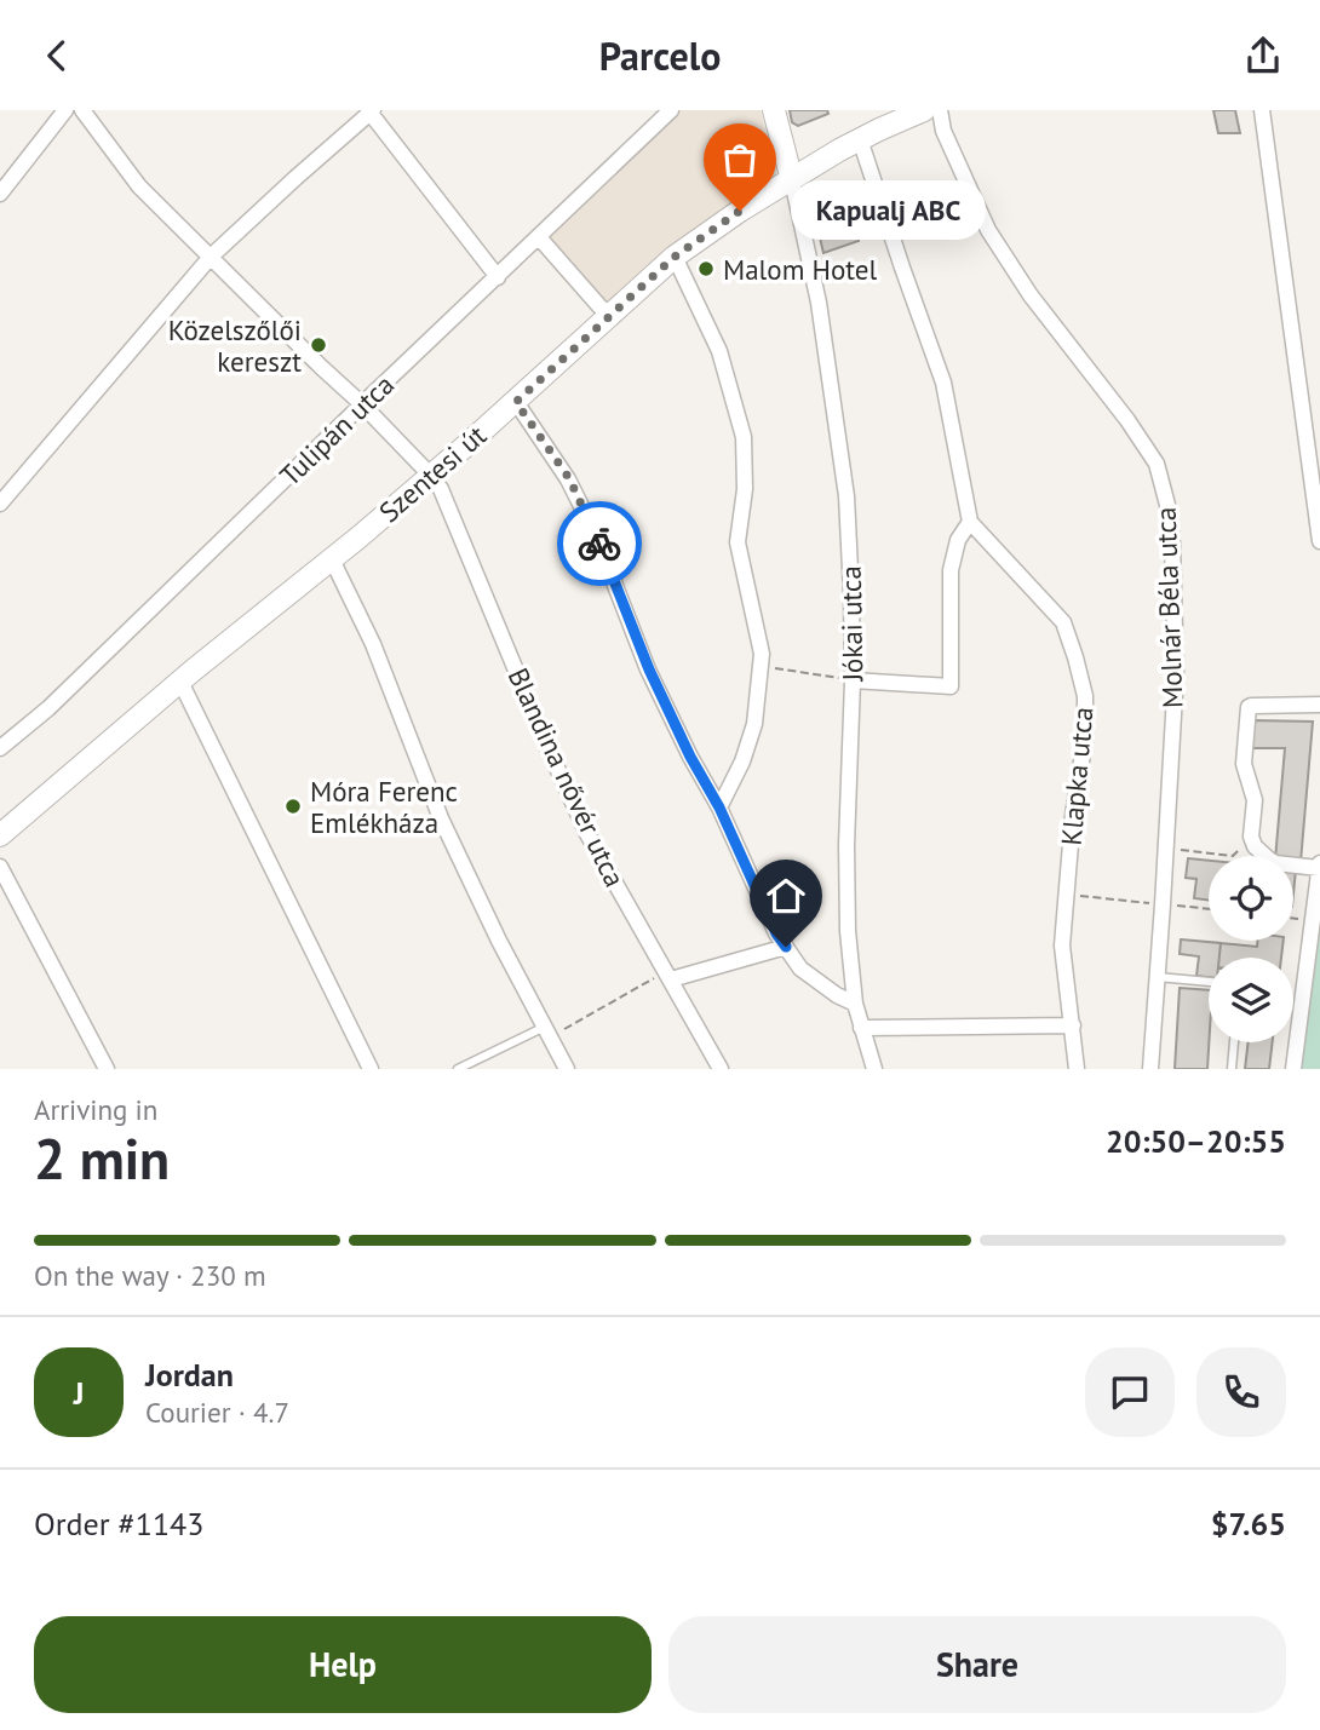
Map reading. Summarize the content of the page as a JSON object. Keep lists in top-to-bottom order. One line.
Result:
{"streets":{"street":["Tulipán utca","Szentesi út","Molnár Béla utca","Jókai utca","Klapka utca","Blandina nővér utca"]},"crossings":[["Tulipán utca","Blandina nővér utca"],["Szentesi út","Jókai utca"],["Szentesi út","Blandina nővér utca"]],"places":["Kapualj ABC","Malom Hotel","Közelszőlői kereszt","Móra Ferenc Emlékháza"],"page":{"header":"Parcelo","bubble":"Kapualj ABC","heading":["2 min","Arriving in","20:50–20:55"],"panel":["Jordan","Courier · 4.7","Order #1143","$7.65"],"bar":"On the way · 230 m","round":"J","buttons":["Help","Share"]}}
